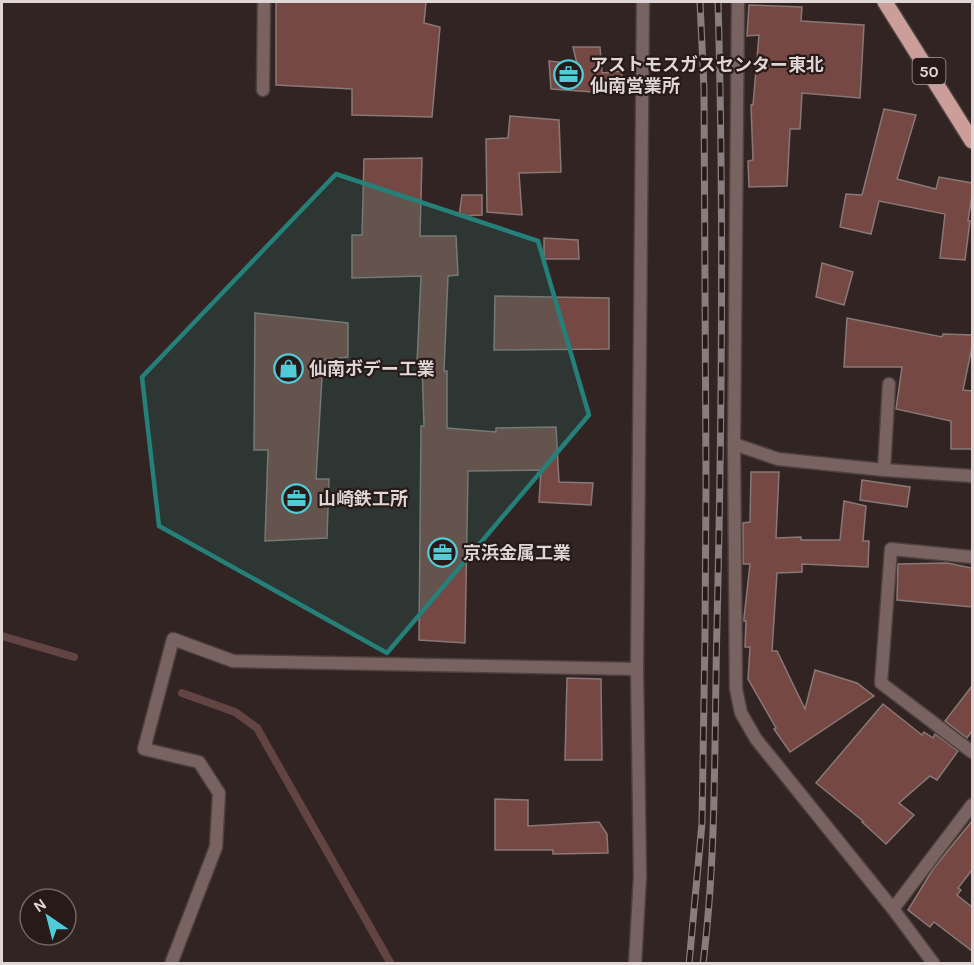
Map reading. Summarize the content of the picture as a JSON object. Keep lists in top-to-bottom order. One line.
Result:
{"streets":{"main road":["50"]},"places":{"office":["アストモスガスセンター東北 仙南営業所","山崎鉄工所","京浜金属工業"],"shop":["仙南ボデー工業"]},"north":"top left"}
